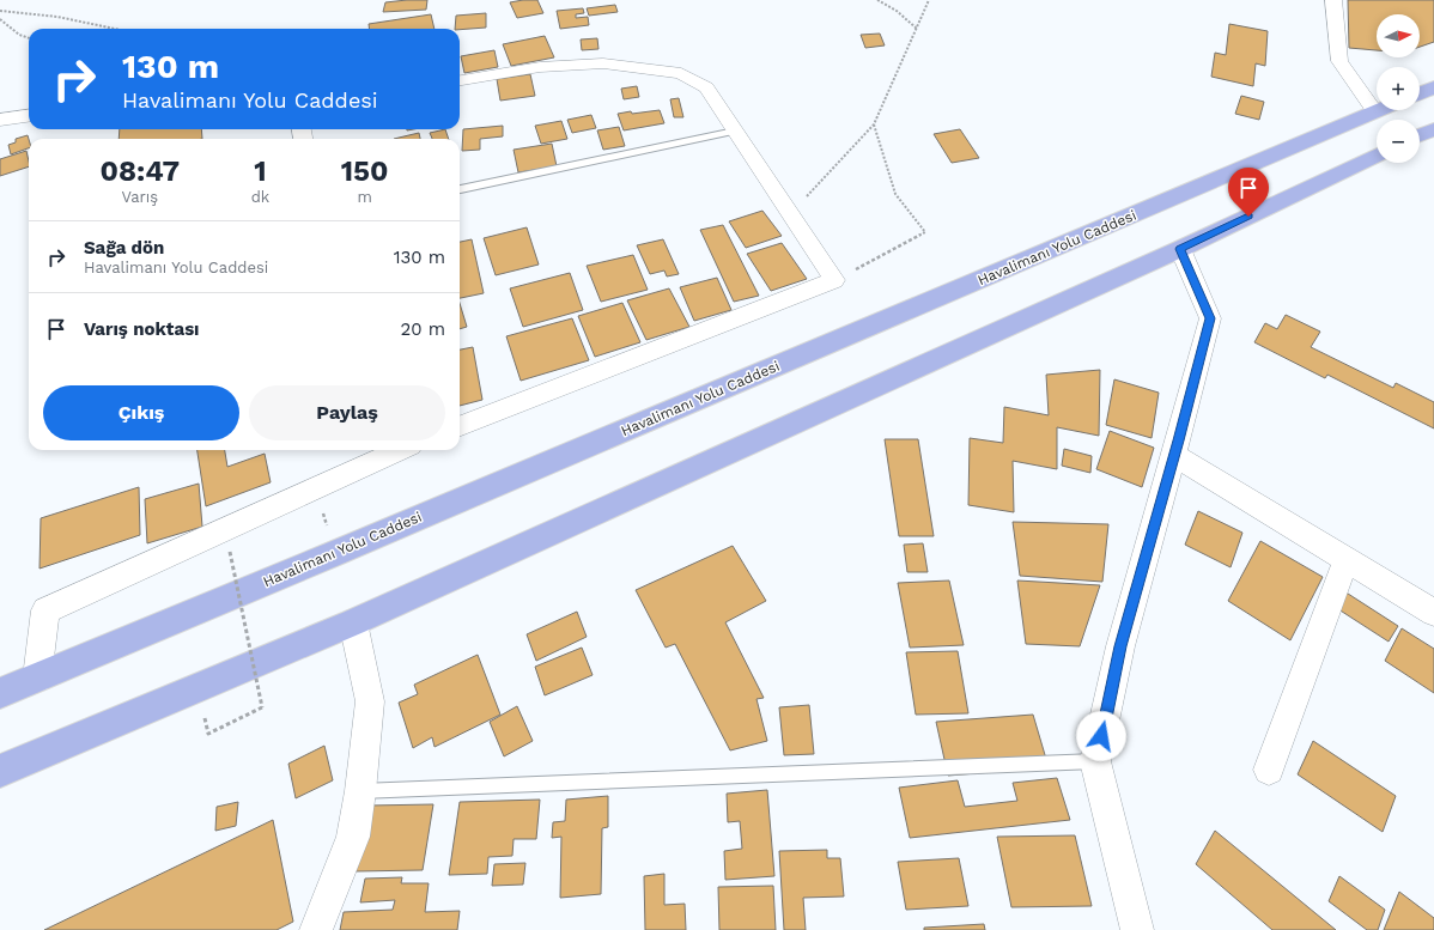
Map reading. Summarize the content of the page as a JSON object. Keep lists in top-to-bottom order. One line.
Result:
{"streets":{"highway":["Havalimanı Yolu Caddesi"]},"north":"right","page":{"map_buttons":["+","−"],"turn":["130 m","Havalimanı Yolu Caddesi"],"eta":["08:47","Varış","1","dk","150","m"],"list":[{"name":"Sağa dön","note":"Havalimanı Yolu Caddesi","value":"130 m"},{"name":"Varış noktası","value":"20 m"}],"buttons":["Çıkış","Paylaş"]}}
